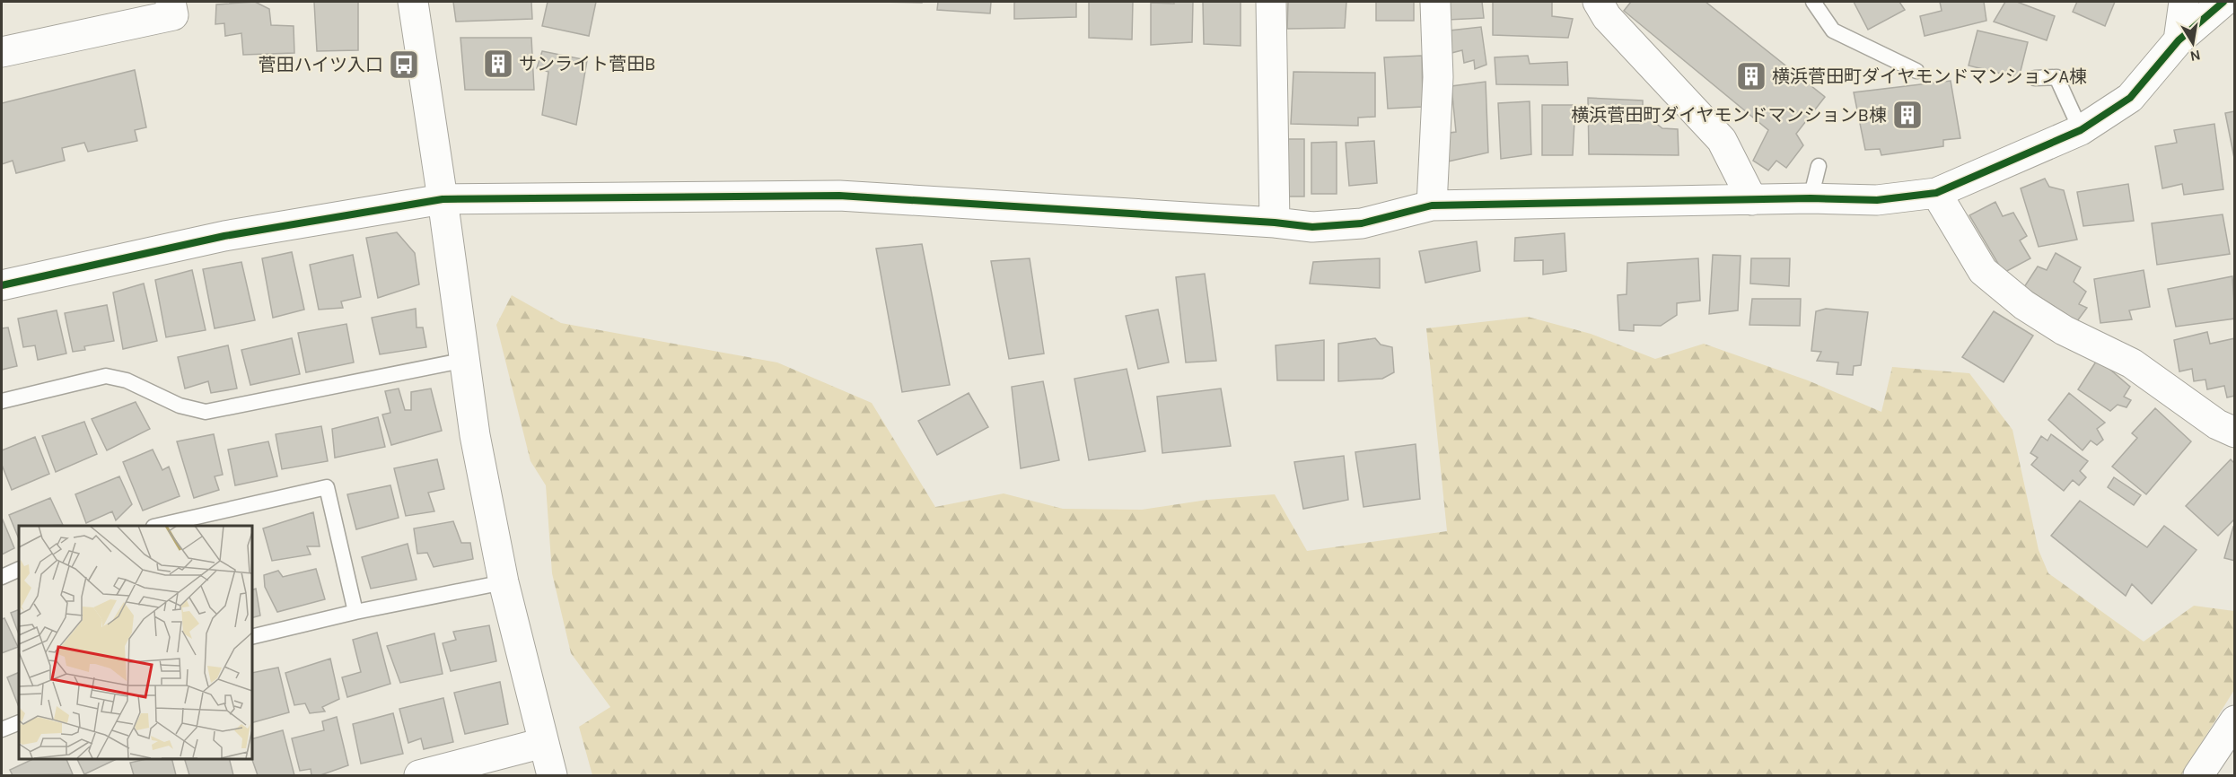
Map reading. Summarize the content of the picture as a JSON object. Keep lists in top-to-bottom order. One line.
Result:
{"places":{"building":["サンライト菅田B","横浜菅田町ダイヤモンドマンションA棟","横浜菅田町ダイヤモンドマンションB棟"],"bus stop":["菅田ハイツ入口"]},"north":"bottom"}
